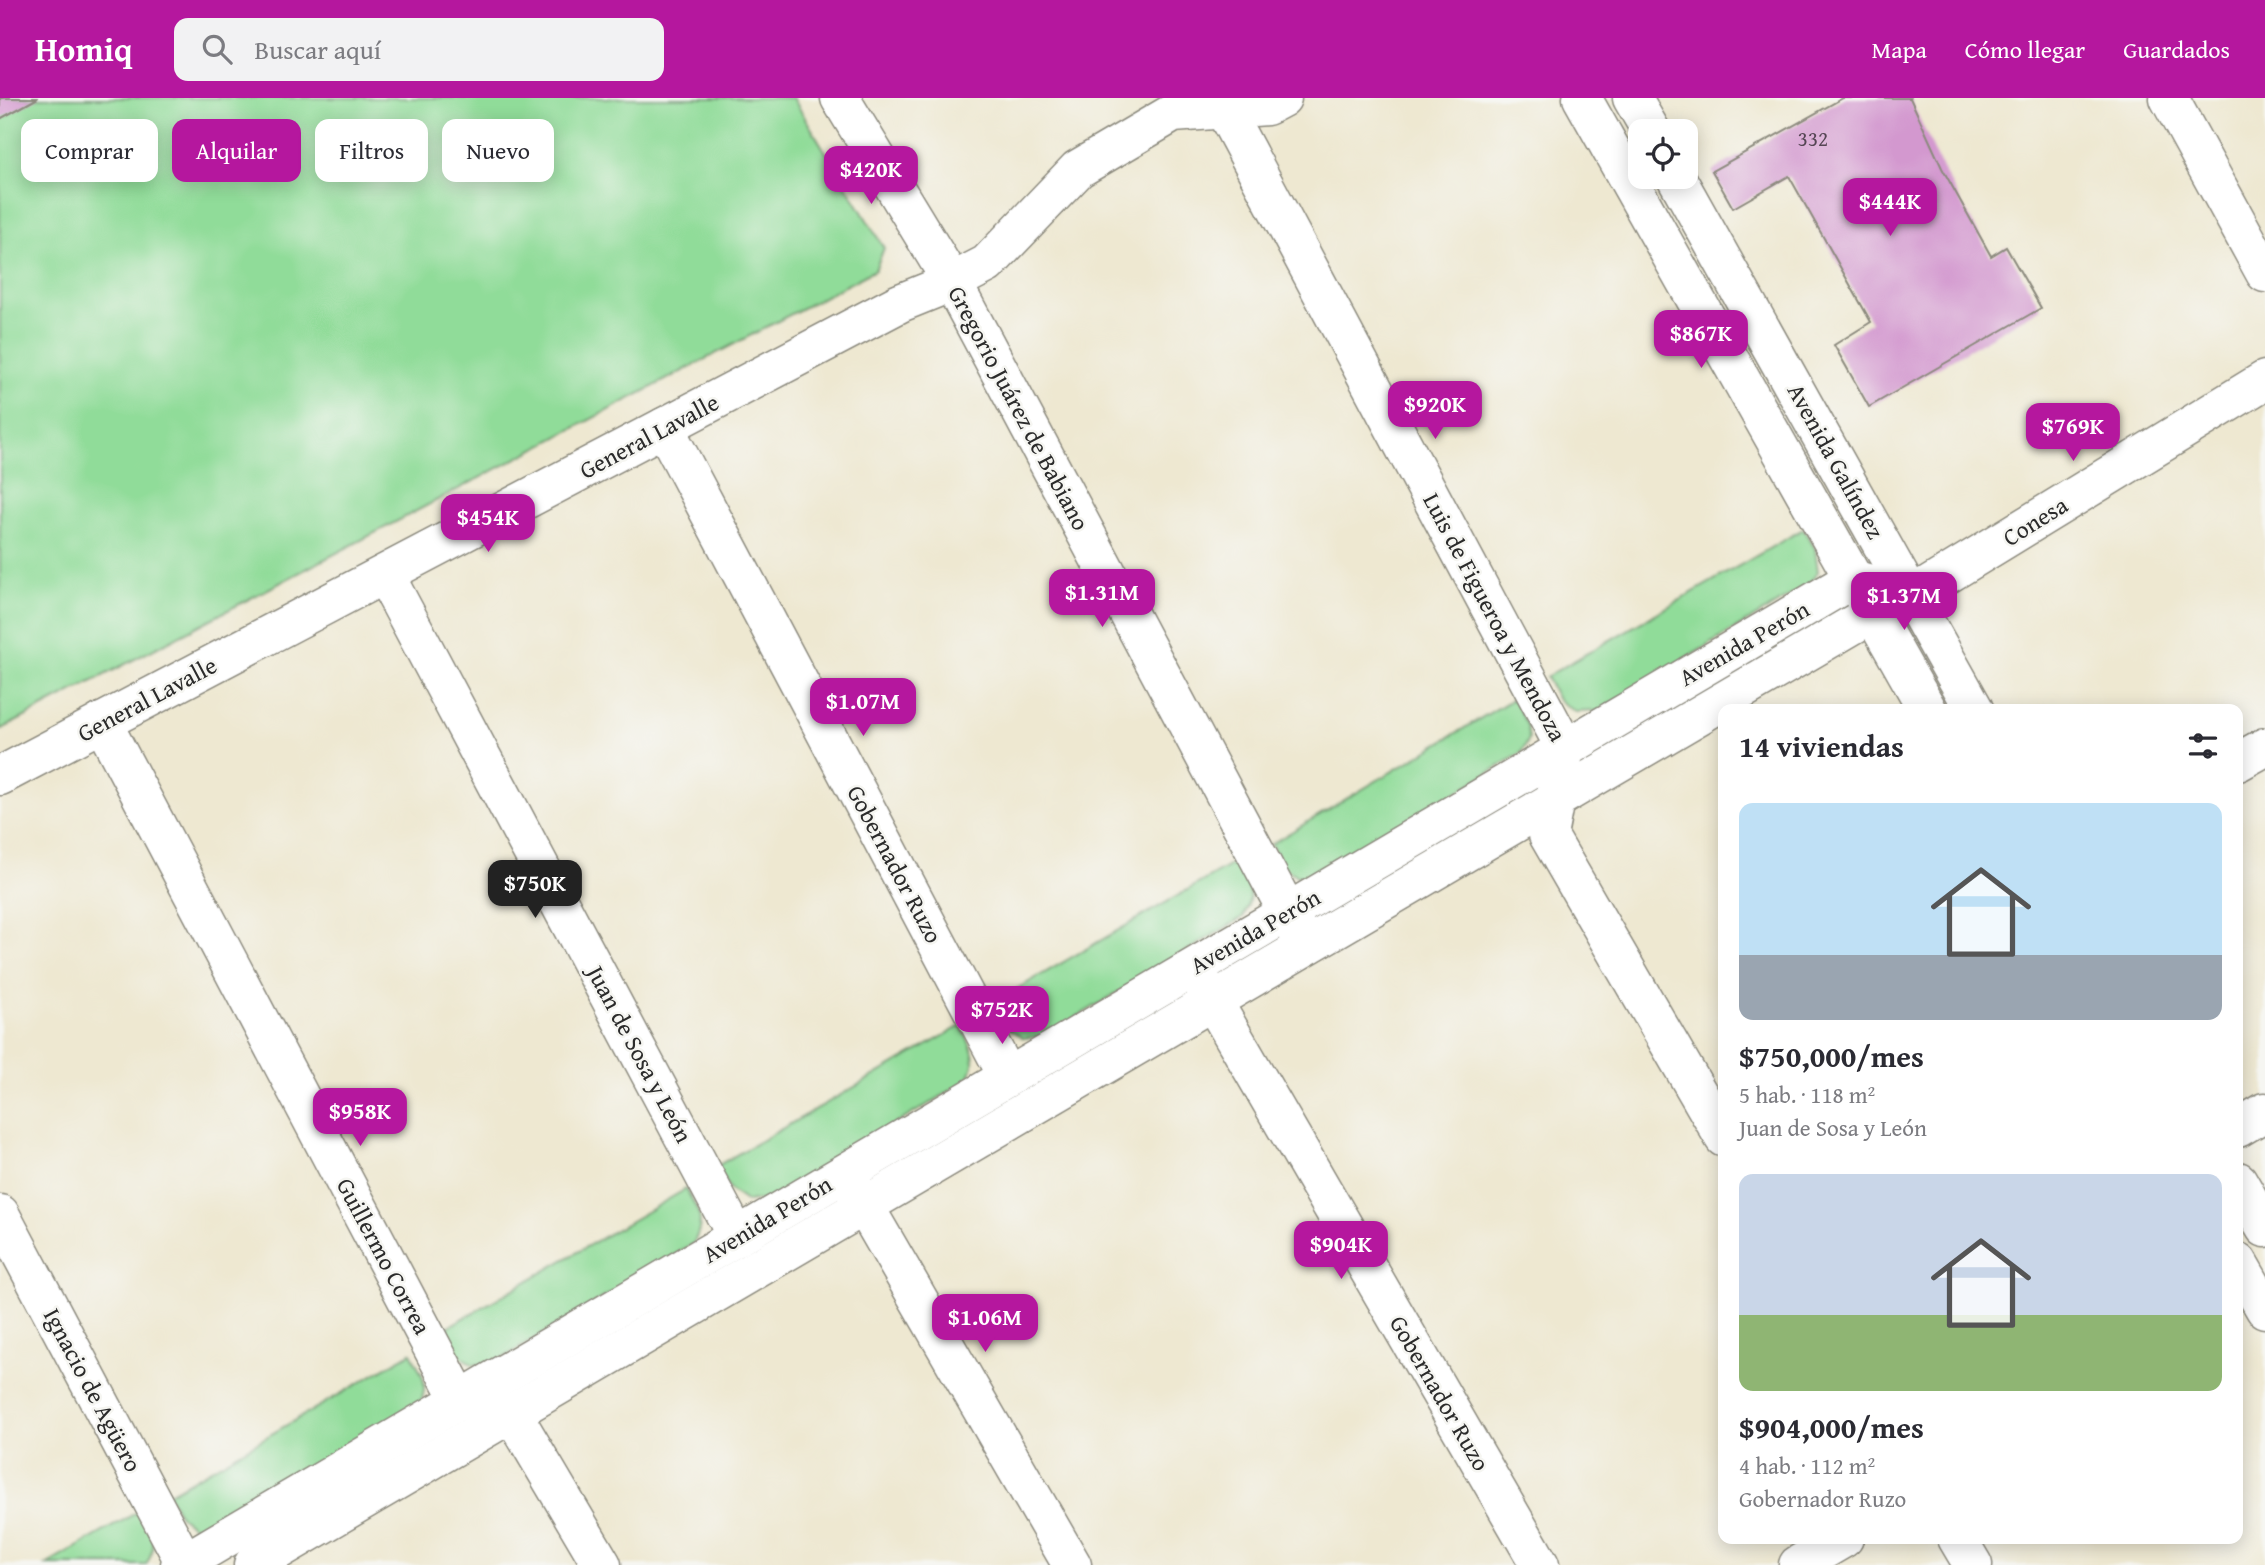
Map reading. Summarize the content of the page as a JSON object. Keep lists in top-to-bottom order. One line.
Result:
{"streets":{"street":["Gregorio Juárez de Babiano","General Lavalle","Avenida Galíndez","Conesa","Luis de Figueroa y Mendoza","Avenida Perón","Gobernador Ruzo","Juan de Sosa y León","Guillermo Correa","Ignacio de Agüero"]},"crossings":[["Gregorio Juárez de Babiano","General Lavalle"],["Gregorio Juárez de Babiano","Avenida Perón"],["General Lavalle","Luis de Figueroa y Mendoza"],["General Lavalle","Gobernador Ruzo"],["General Lavalle","Juan de Sosa y León"],["General Lavalle","Guillermo Correa"],["Avenida Galíndez","Conesa"],["Avenida Galíndez","Avenida Perón"],["Conesa","Avenida Perón"],["Luis de Figueroa y Mendoza","Avenida Perón"],["Avenida Perón","Gobernador Ruzo"],["Avenida Perón","Juan de Sosa y León"],["Avenida Perón","Guillermo Correa"],["Avenida Perón","Ignacio de Agüero"]],"house_numbers":["332"],"page":{"header":"Homiq","search":"Buscar aquí","nav":["Mapa","Cómo llegar","Guardados"],"chip":["Comprar","Alquilar","Filtros","Nuevo"],"price":["$420K","$444K","$867K","$920K","$769K","$454K","$1.31M","$1.37M","$1.07M","$750K","$752K","$958K","$904K","$1.06M"],"heading":"14 viviendas","list":[{"name":"$750,000/mes","note":"5 hab. · 118 m² · Juan de Sosa y León"},{"name":"$904,000/mes","note":"4 hab. · 112 m² · Gobernador Ruzo"}]}}
